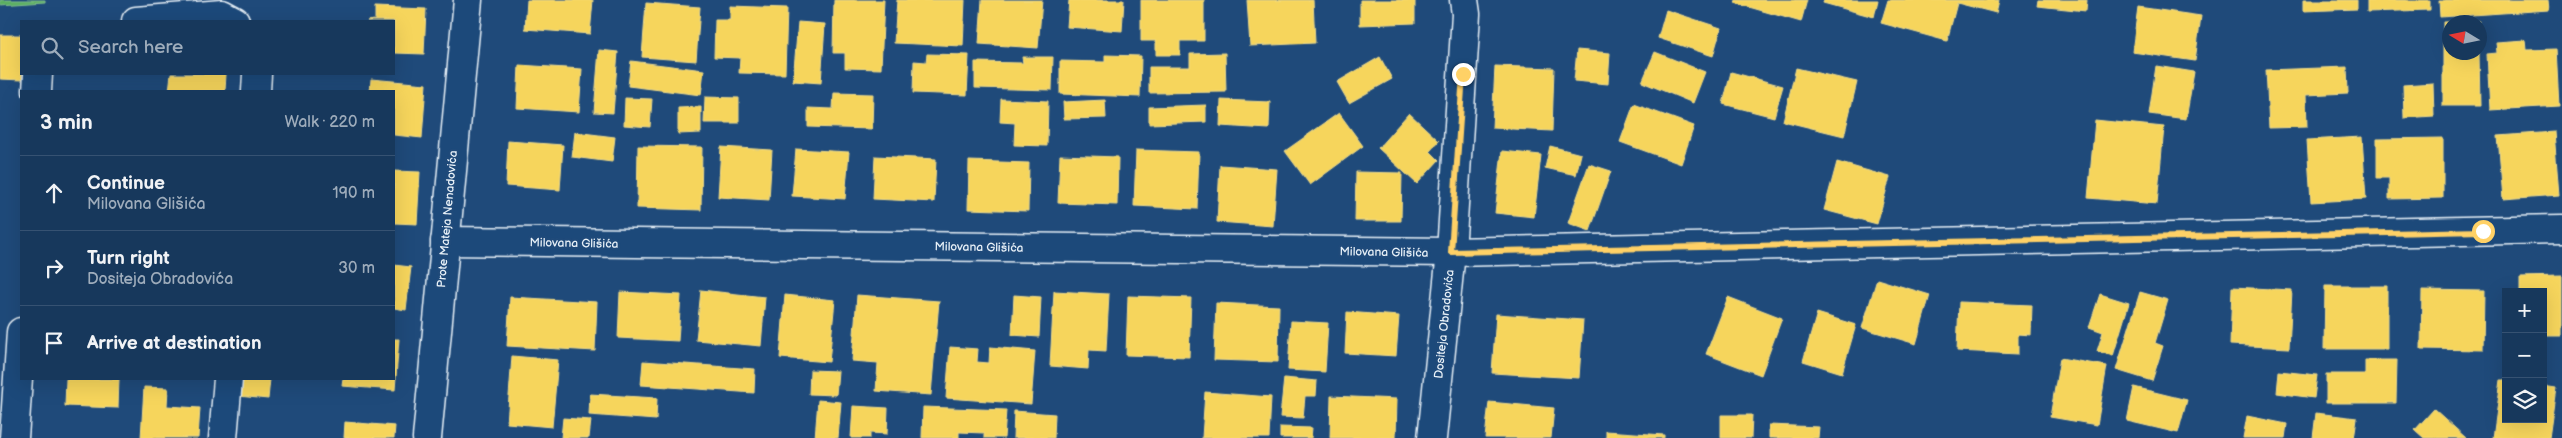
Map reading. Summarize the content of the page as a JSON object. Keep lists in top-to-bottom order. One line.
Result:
{"streets":{"street":["Prote Mateja Nenadovića","Milovana Glišića","Dositeja Obradovića"]},"crossings":[["Prote Mateja Nenadovića","Milovana Glišića"],["Milovana Glišića","Dositeja Obradovića"]],"north":"left","page":{"search":"Search here","heading":["3 min","Walk · 220 m"],"list":[["Continue","Milovana Glišića","190 m"],["Turn right","Dositeja Obradovića","30 m"],"Arrive at destination"],"map_buttons":["+","−"]}}
